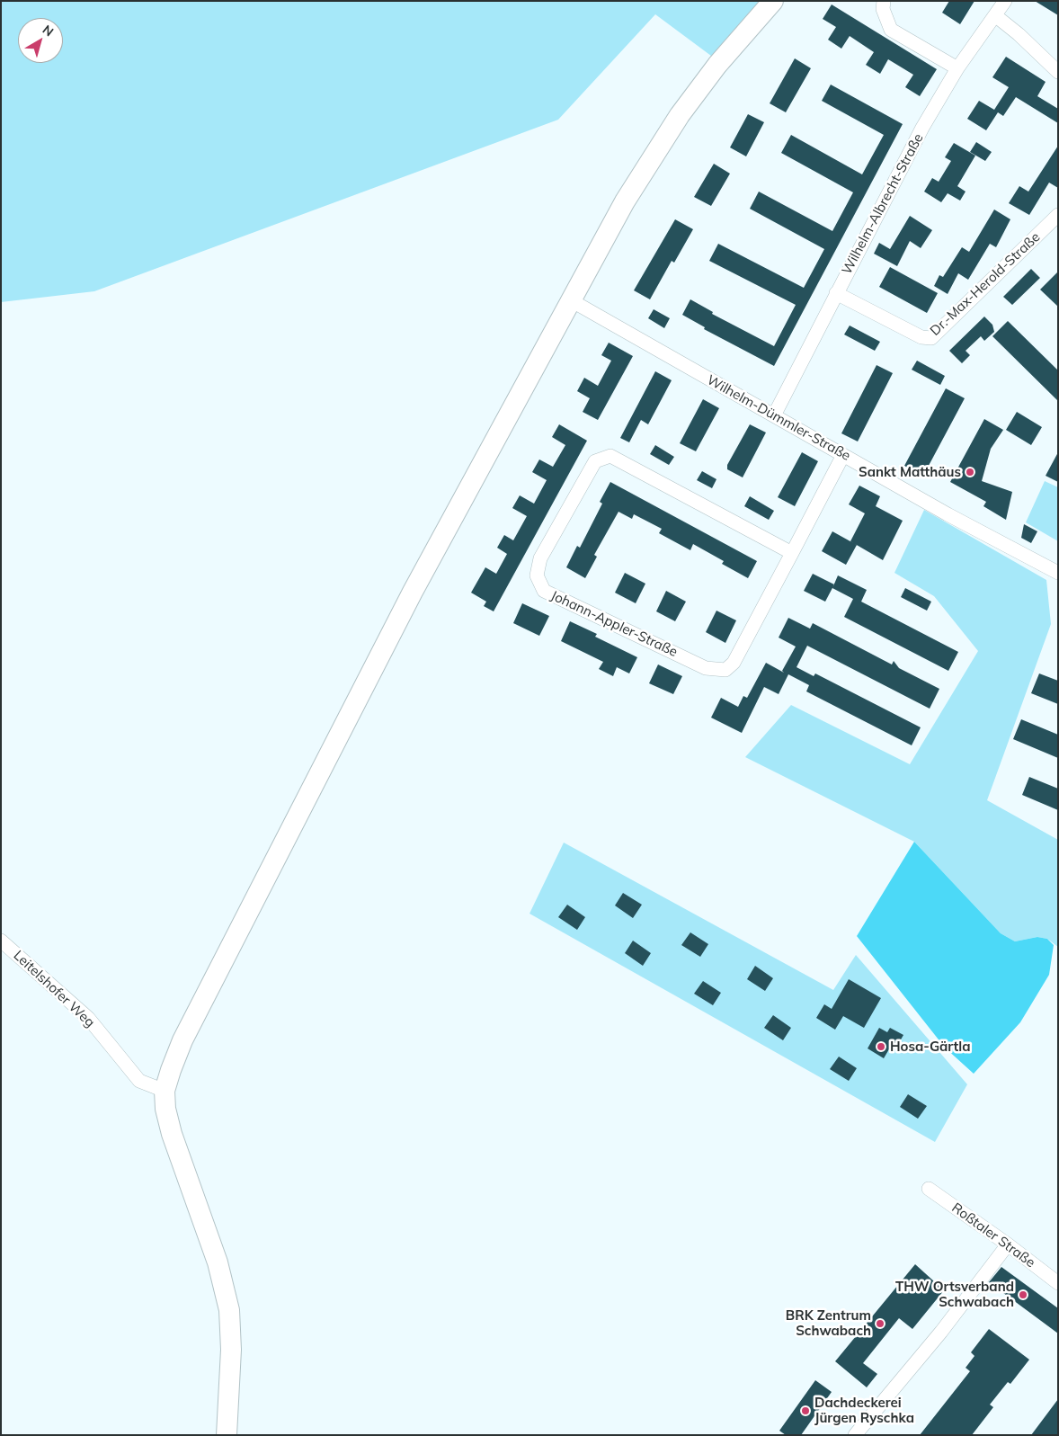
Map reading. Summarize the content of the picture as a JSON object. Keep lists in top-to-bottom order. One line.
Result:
{"streets":{"street":["Wilhelm-Albrecht-Straße","Dr.-Max-Herold-Straße","Wilhelm-Dümmler-Straße","Johann-Appler-Straße","Leitelshofer Weg","Roßtaler Straße"]},"crossings":[["Wilhelm-Albrecht-Straße","Dr.-Max-Herold-Straße"],["Wilhelm-Albrecht-Straße","Wilhelm-Dümmler-Straße"],["Wilhelm-Dümmler-Straße","Johann-Appler-Straße"]],"places":["Sankt Matthäus","Hosa-Gärtla","THW Ortsverband Schwabach","BRK Zentrum Schwabach","Dachdeckerei Jürgen Ryschka"],"north":"top right"}
